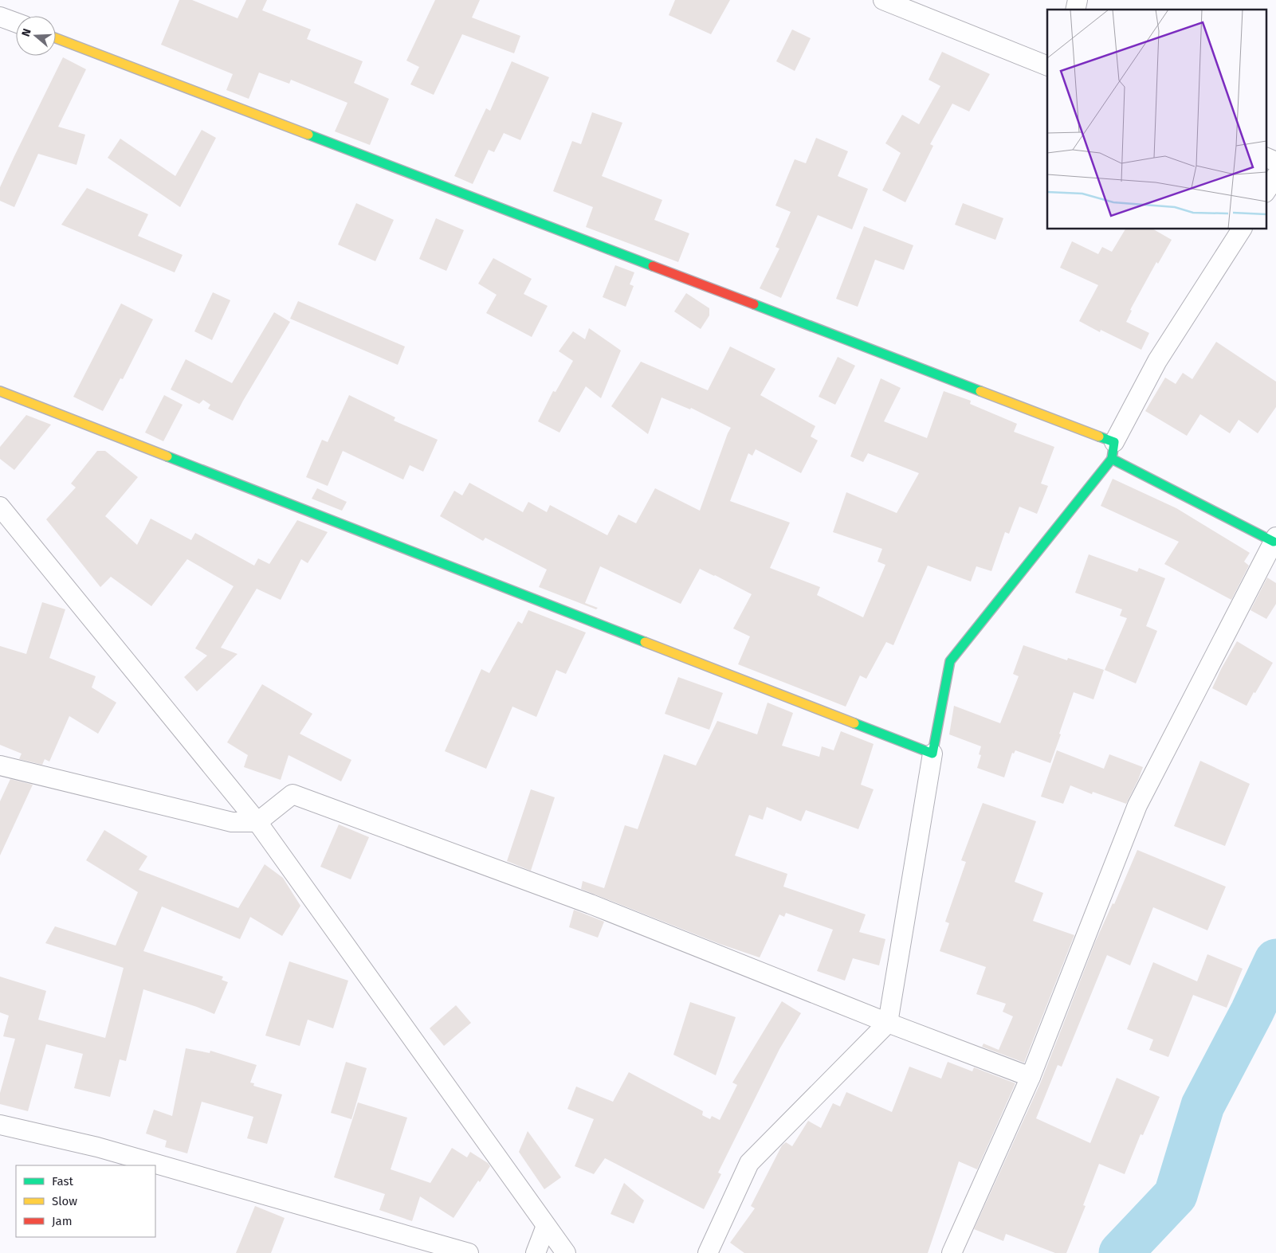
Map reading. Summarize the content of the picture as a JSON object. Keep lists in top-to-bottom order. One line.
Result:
{"legend":["Fast","Slow","Jam"],"north":"left"}
